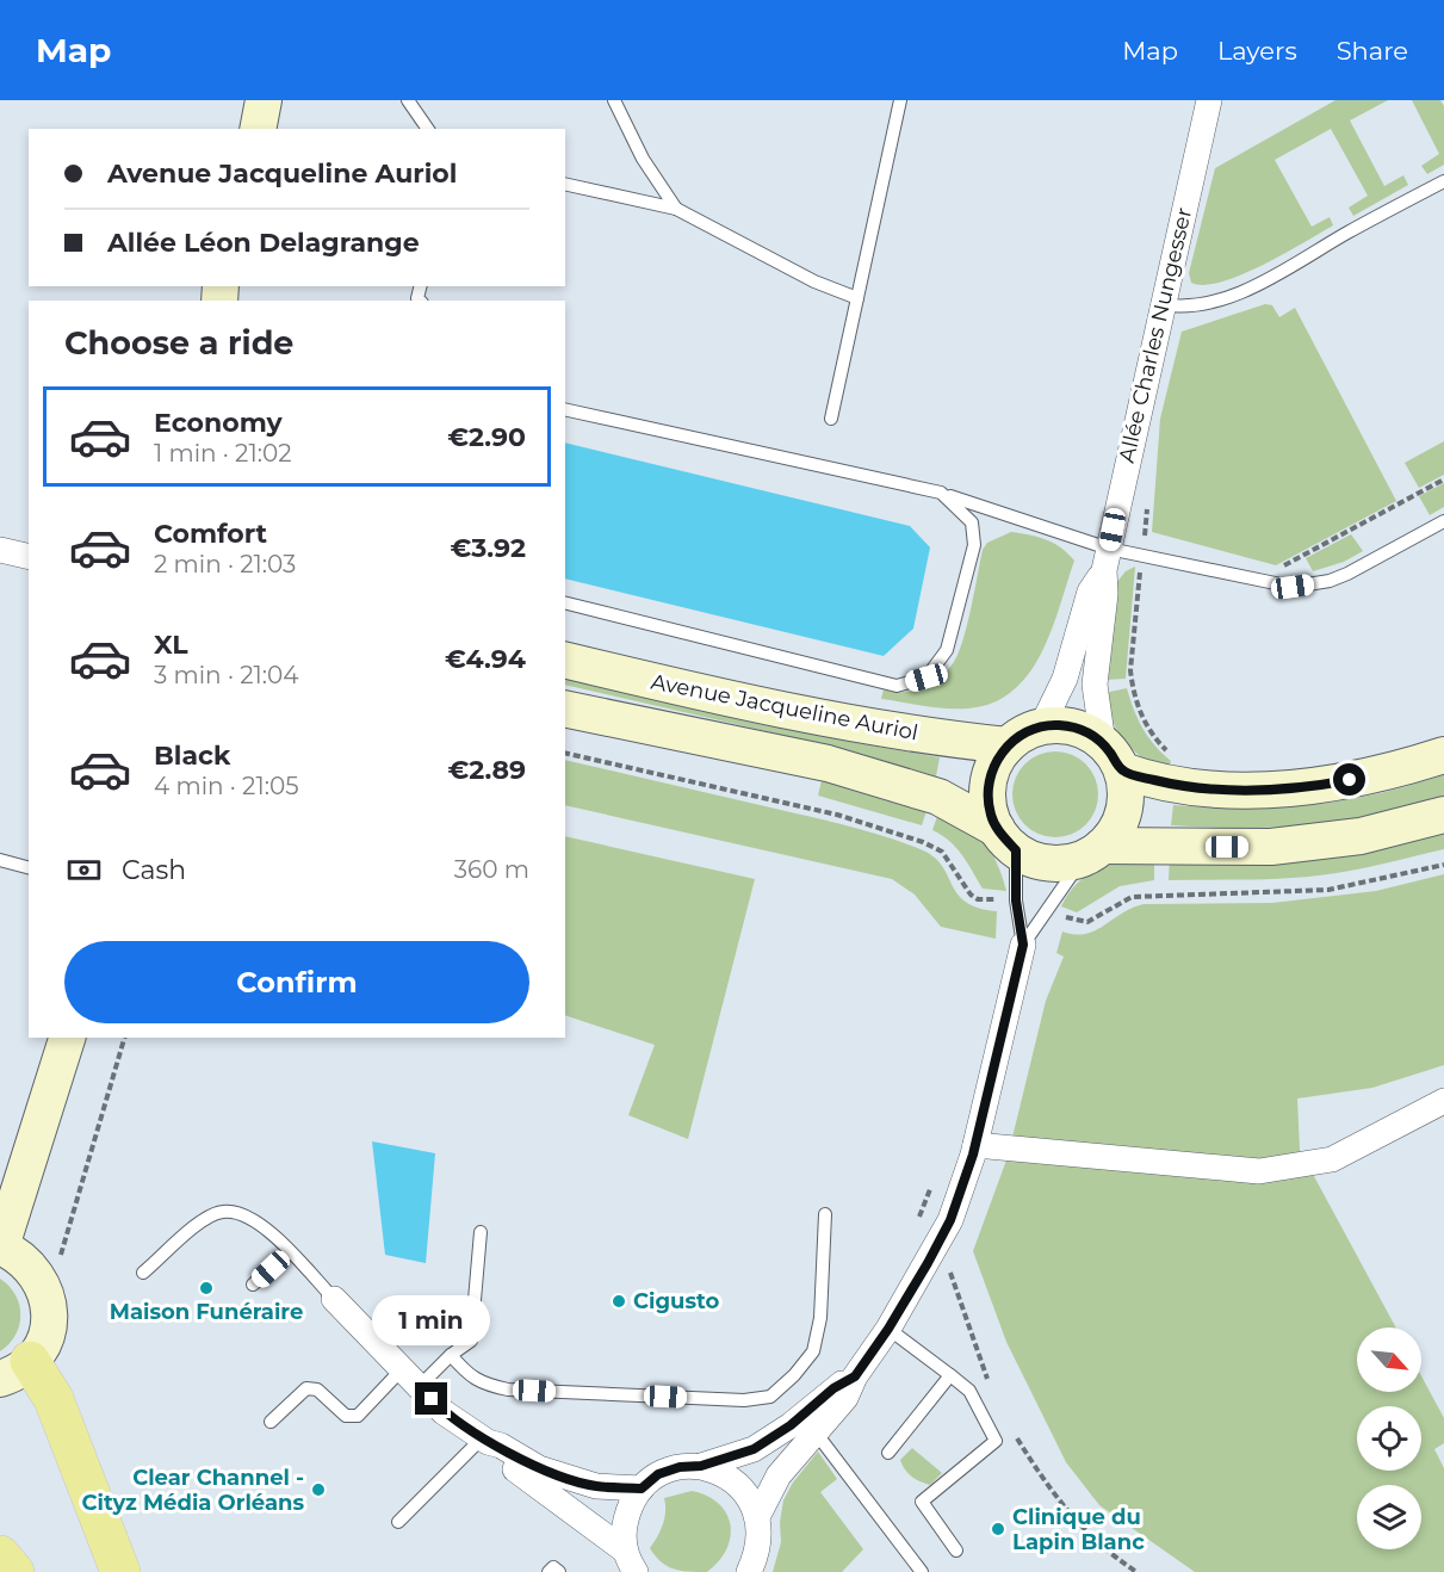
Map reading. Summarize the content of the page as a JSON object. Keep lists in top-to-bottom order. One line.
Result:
{"streets":{"main road":["Avenue Jacqueline Auriol"],"street":["Allée Charles Nungesser"]},"crossings":[["Allée Charles Nungesser","Avenue Jacqueline Auriol"]],"places":["Maison Funéraire","Cigusto","Clear Channel - Cityz Média Orléans","Clinique du Lapin Blanc"],"north":"bottom right","page":{"header":"Map","nav":["Map","Layers","Share"],"banner":["Avenue Jacqueline Auriol","Allée Léon Delagrange"],"heading":"Choose a ride","list":[{"name":"Economy","note":"1 min · 21:02","value":"€2.90"},{"name":"Comfort","note":"2 min · 21:03","value":"€3.92"},{"name":"XL","note":"3 min · 21:04","value":"€4.94"},{"name":"Black","note":"4 min · 21:05","value":"€2.89"}],"pay":["Cash","360 m"],"buttons":"Confirm","bubble":"1 min"}}
